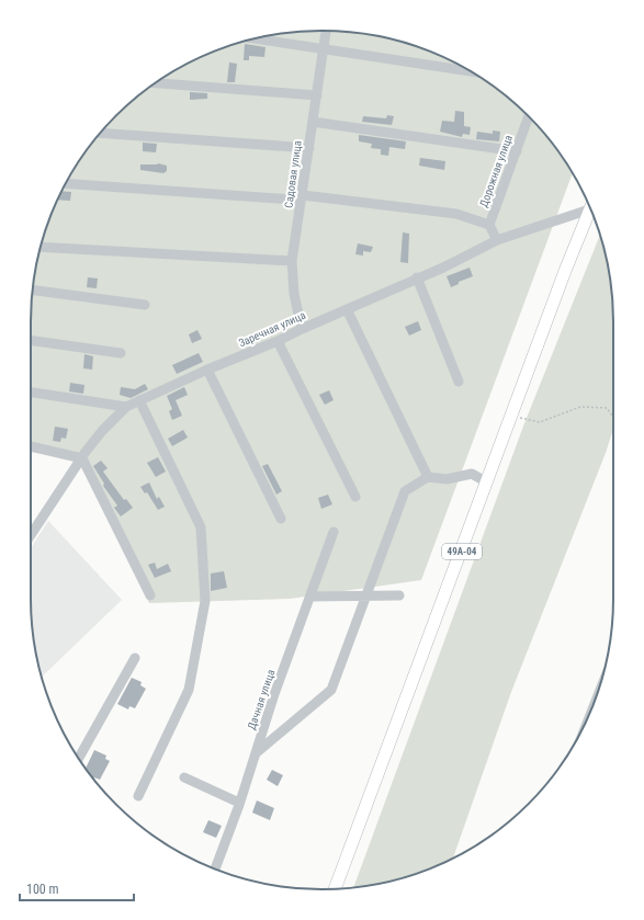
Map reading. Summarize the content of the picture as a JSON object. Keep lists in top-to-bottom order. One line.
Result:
{"streets":{"main road":["49А-04"],"street":["Дорожная улица","Садовая улица","Заречная улица","Дачная улица"]},"crossings":[["Дорожная улица","Заречная улица"],["Садовая улица","Заречная улица"]],"scale_bar":"100 m"}
